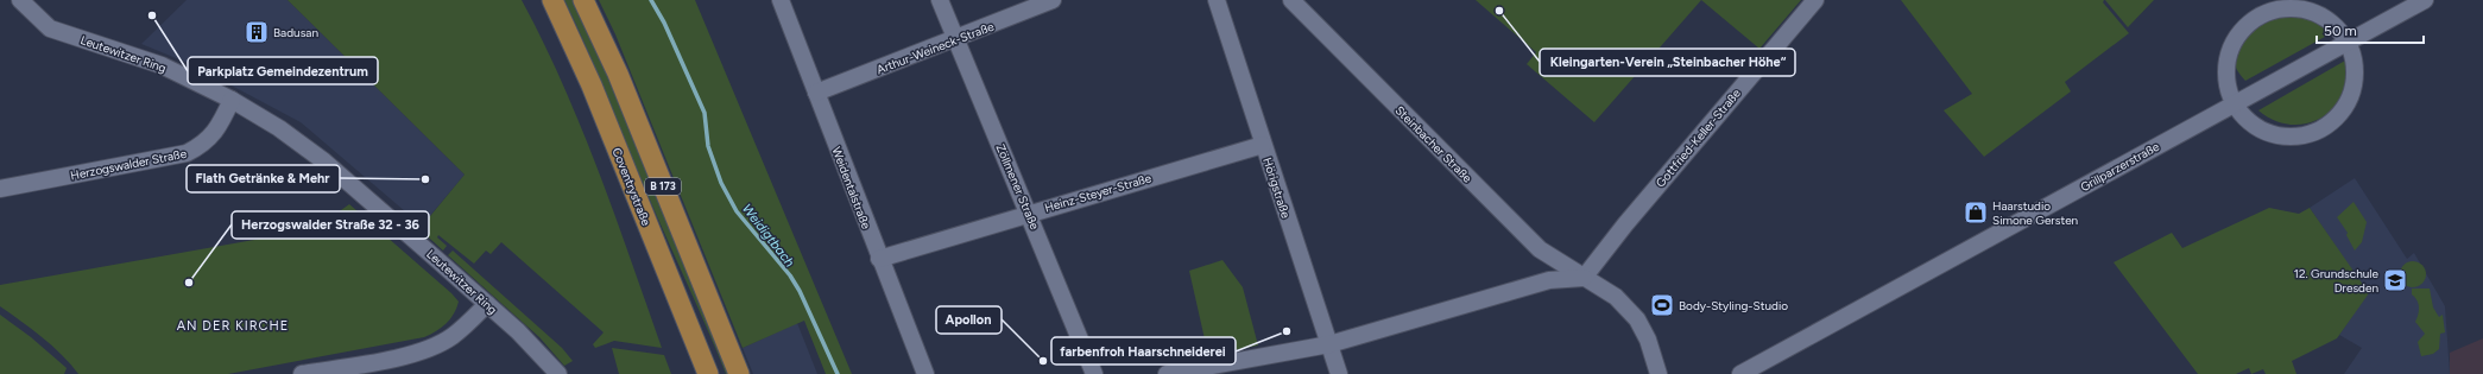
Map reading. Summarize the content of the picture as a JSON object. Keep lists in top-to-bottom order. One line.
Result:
{"streets":{"main road":["Coventrystraße","B 173"],"street":["Arthur-Weineck-Straße","Leutewitzer Ring","Gottfried-Keller-Straße","Steinbacher Straße","Herzogswalder Straße","Grillparzerstraße","Zöllmener Straße","Weidentalstraße","Hörigstraße","Heinz-Steyer-Straße"]},"crossings":[["Arthur-Weineck-Straße","Zöllmener Straße"],["Arthur-Weineck-Straße","Weidentalstraße"],["Leutewitzer Ring","Herzogswalder Straße"],["Gottfried-Keller-Straße","Steinbacher Straße"],["Zöllmener Straße","Heinz-Steyer-Straße"],["Weidentalstraße","Heinz-Steyer-Straße"],["Hörigstraße","Heinz-Steyer-Straße"]],"districts":["AN DER KIRCHE"],"water":["Weidigtbach"],"places":{"other":["Kleingarten-Verein „Steinbacher Höhe“","Parkplatz Gemeindezentrum","Flath Getränke & Mehr","Herzogswalder Straße 32 - 36","farbenfroh Haarschneiderei","Apollon"],"building":["Badusan"],"shop":["Haarstudio Simone Gersten"],"school or university":["12. Grundschule Dresden"],"sports":["Body-Styling-Studio"]},"scale_bar":"50 m"}
